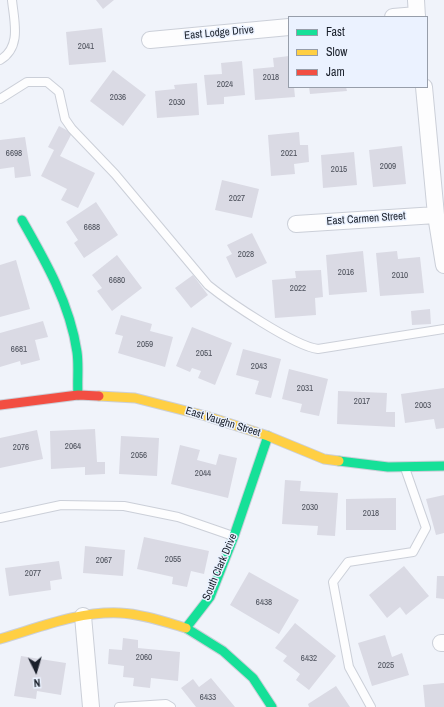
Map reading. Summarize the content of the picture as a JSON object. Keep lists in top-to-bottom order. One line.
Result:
{"streets":{"street":["East Lodge Drive","East Carmen Street","East Vaughn Street","South Clark Drive"]},"crossings":[["East Vaughn Street","South Clark Drive"]],"house_numbers":["2041","2018","2024","2036","2030","6698","2021","2009","2015","2027","6688","2028","2016","2010","6680","2022","2059","6681","2051","2043","2031","2017","2003","2064","2076","2056","2044","2030","2018","2055","2067","2077","6438","2060","6432","2025","6433"],"legend":["Fast","Slow","Jam"],"north":"bottom"}
